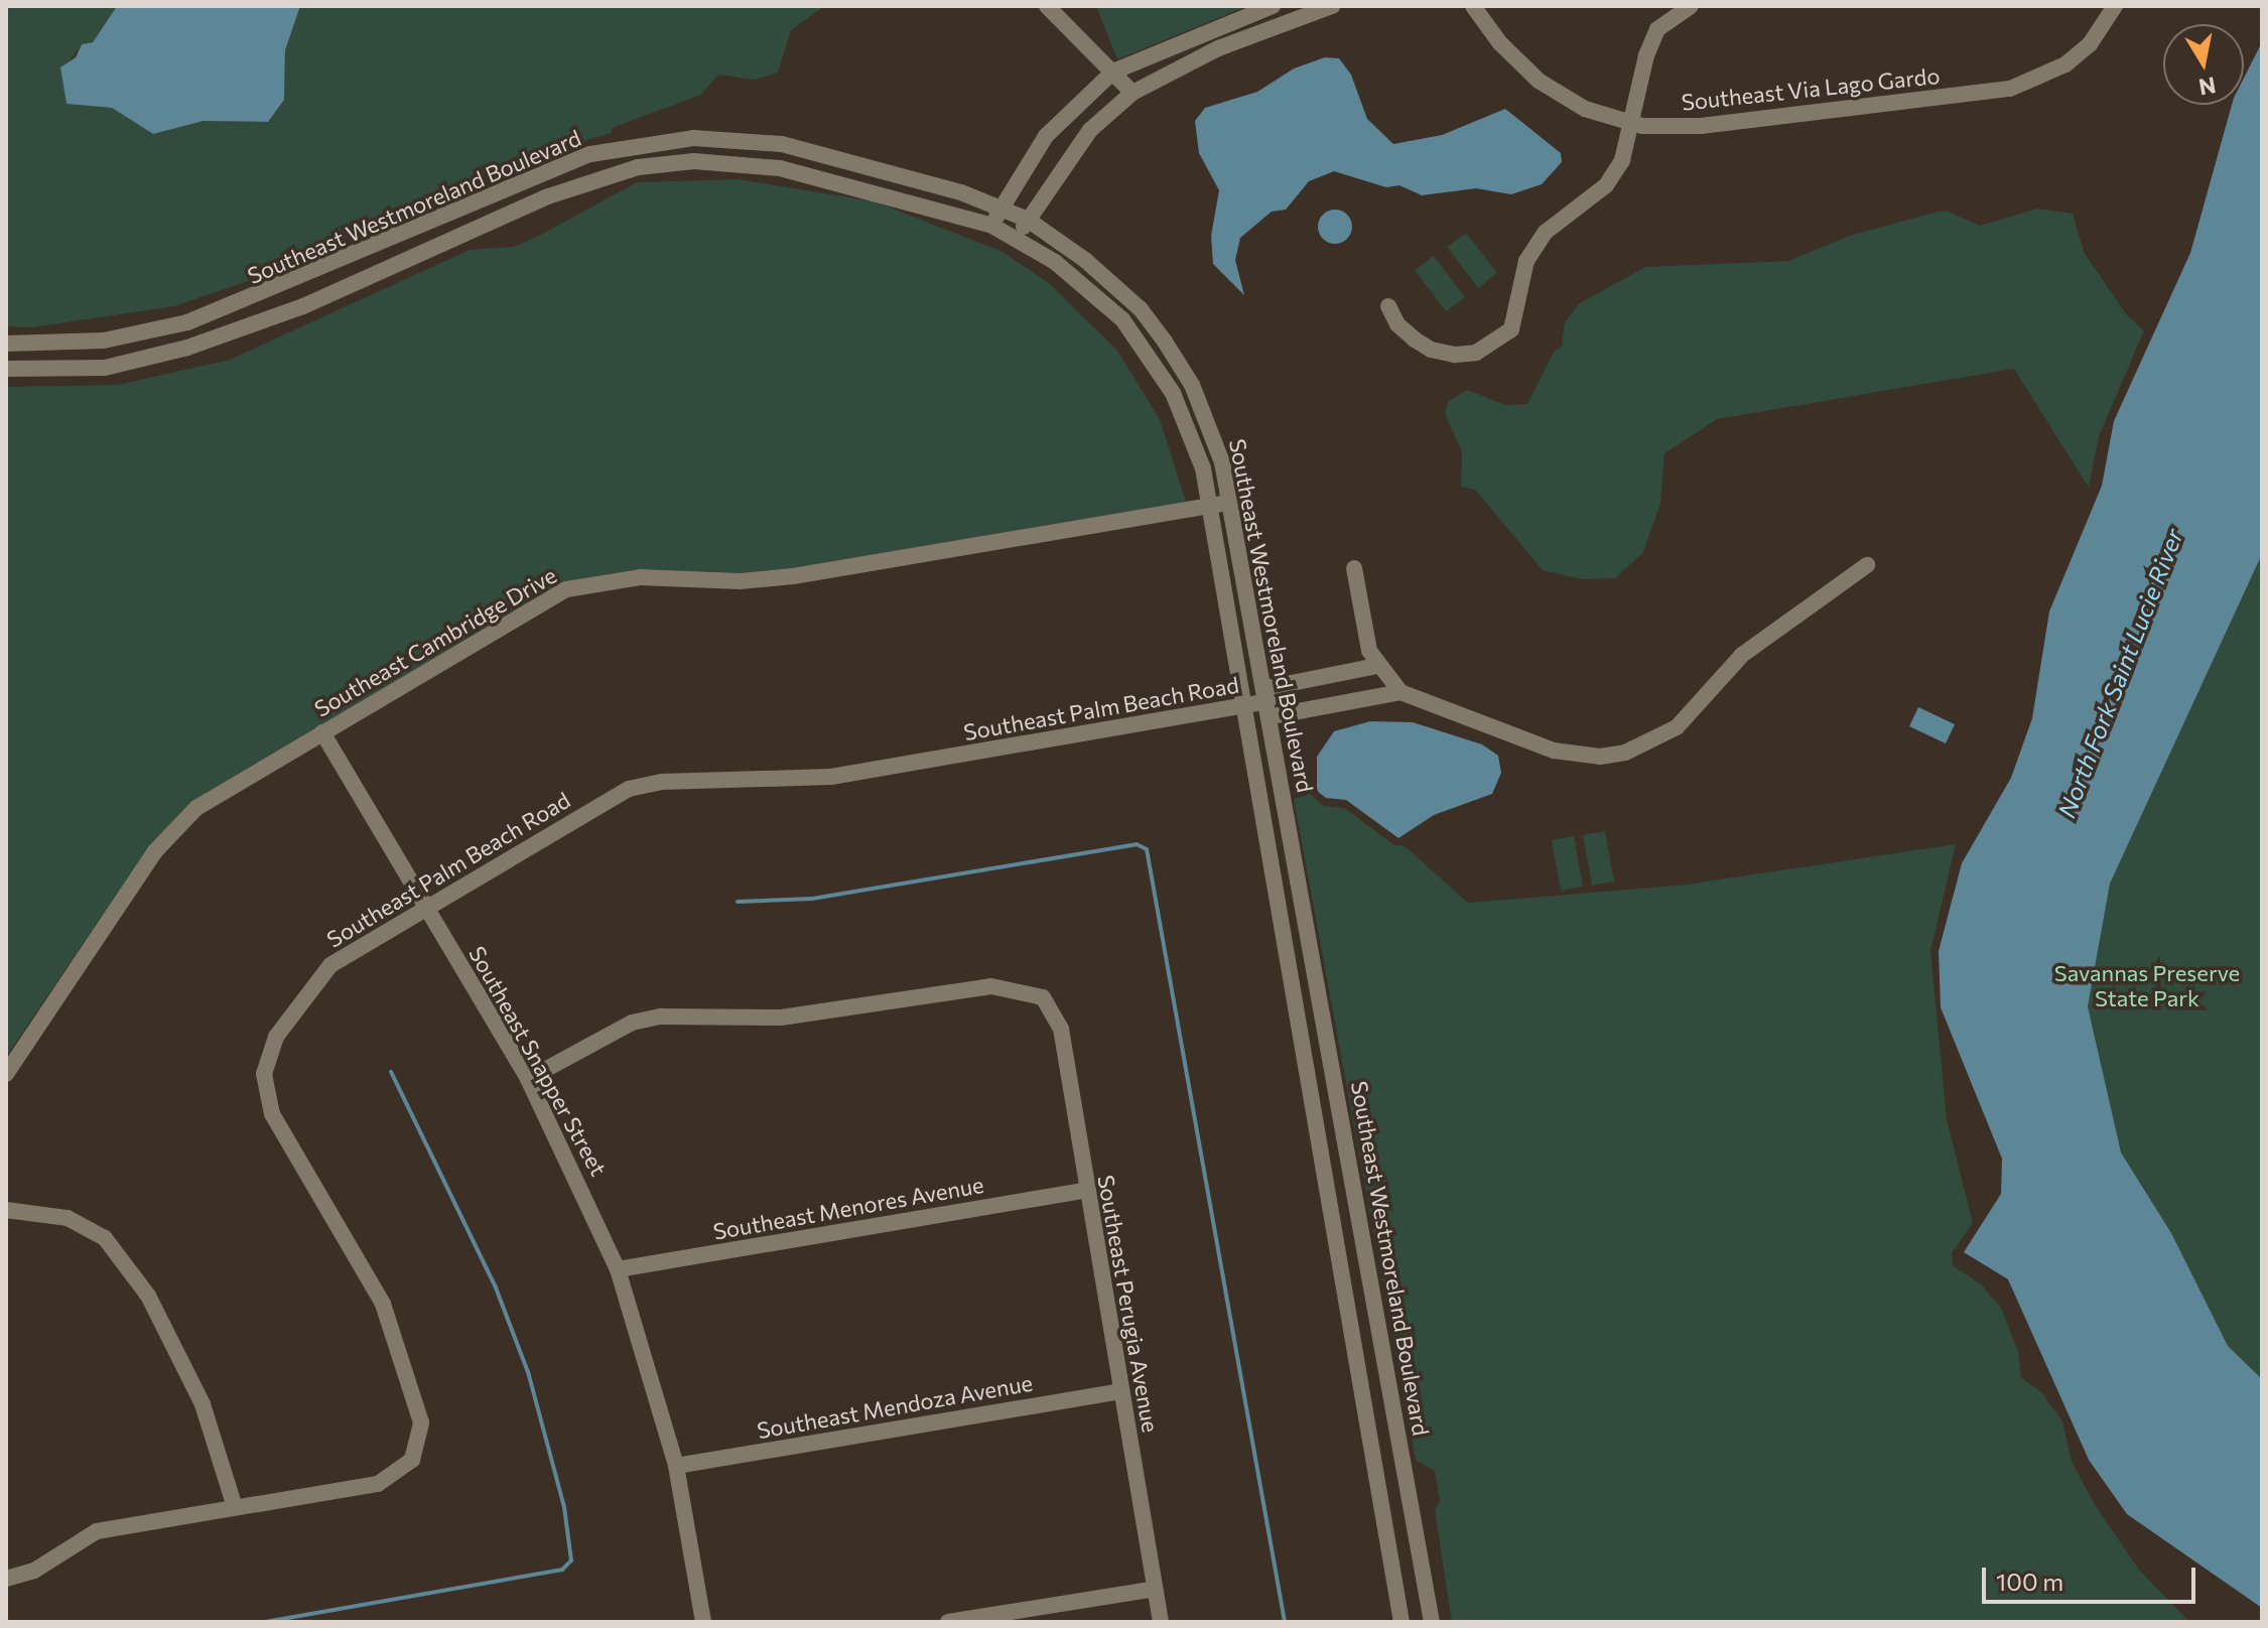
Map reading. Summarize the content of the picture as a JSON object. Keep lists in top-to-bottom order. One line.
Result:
{"streets":{"street":["Southeast Via Lago Gardo","Southeast Westmoreland Boulevard","Southeast Cambridge Drive","Southeast Palm Beach Road","Southeast Snapper Street","Southeast Menores Avenue","Southeast Perugia Avenue","Southeast Mendoza Avenue"]},"crossings":[["Southeast Westmoreland Boulevard","Southeast Cambridge Drive"],["Southeast Westmoreland Boulevard","Southeast Palm Beach Road"],["Southeast Cambridge Drive","Southeast Snapper Street"],["Southeast Palm Beach Road","Southeast Snapper Street"],["Southeast Snapper Street","Southeast Menores Avenue"],["Southeast Snapper Street","Southeast Perugia Avenue"],["Southeast Snapper Street","Southeast Mendoza Avenue"],["Southeast Menores Avenue","Southeast Perugia Avenue"],["Southeast Perugia Avenue","Southeast Mendoza Avenue"]],"water":["North Fork Saint Lucie River"],"parks":["Savannas Preserve State Park"],"scale_bar":"100 m","north":"bottom"}
